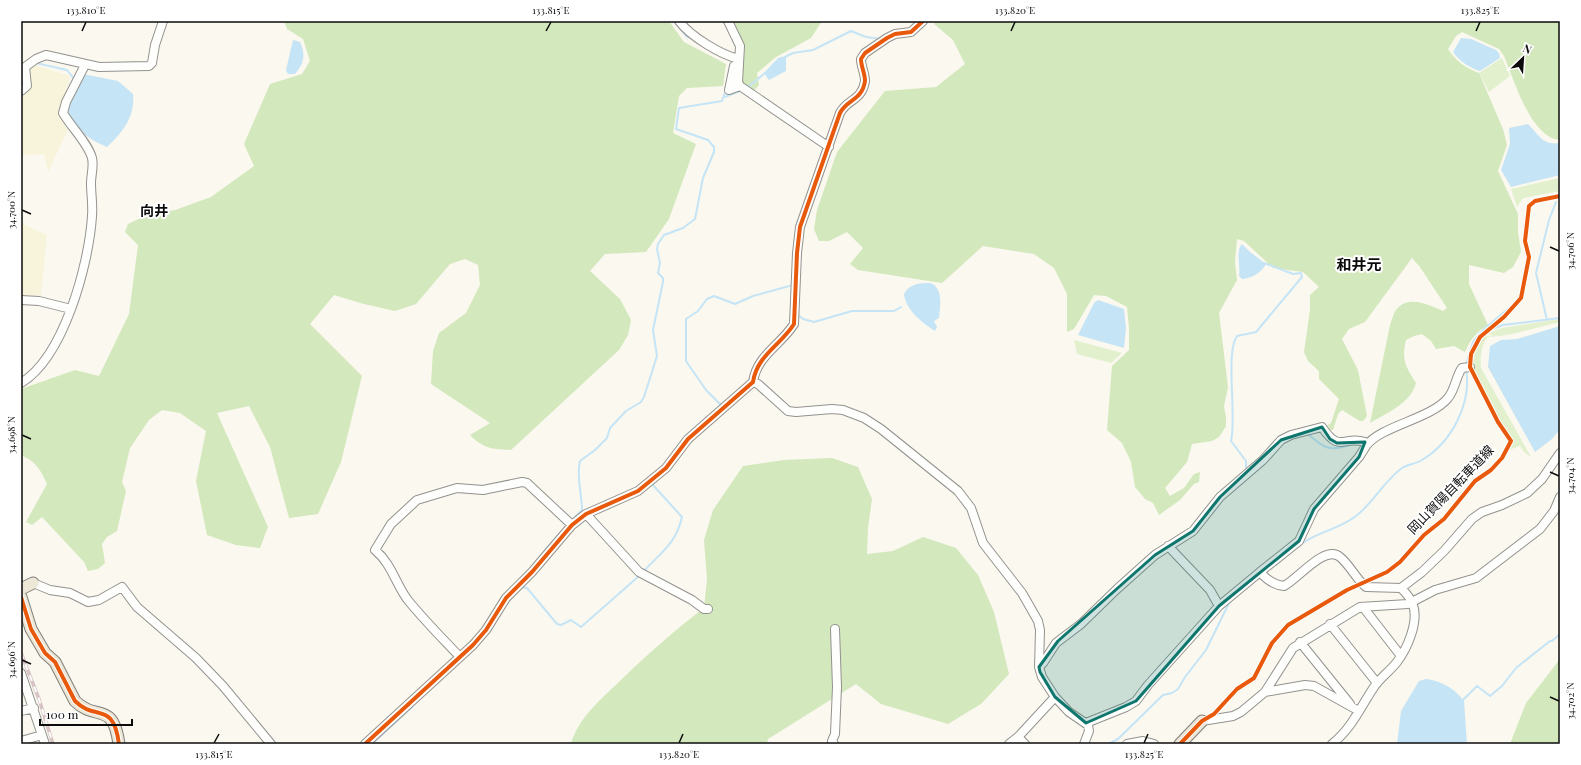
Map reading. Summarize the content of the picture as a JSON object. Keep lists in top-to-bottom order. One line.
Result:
{"streets":{"cycle path":["岡山賀陽自転車道線"]},"districts":["向井","和井元"],"scale_bar":"100 m","north":"top right","coordinates":["133.810°E","133.815°E","133.820°E","133.825°E","34.700°N","34.706°N","34.698°N","34.704°N","34.696°N","34.702°N"]}
